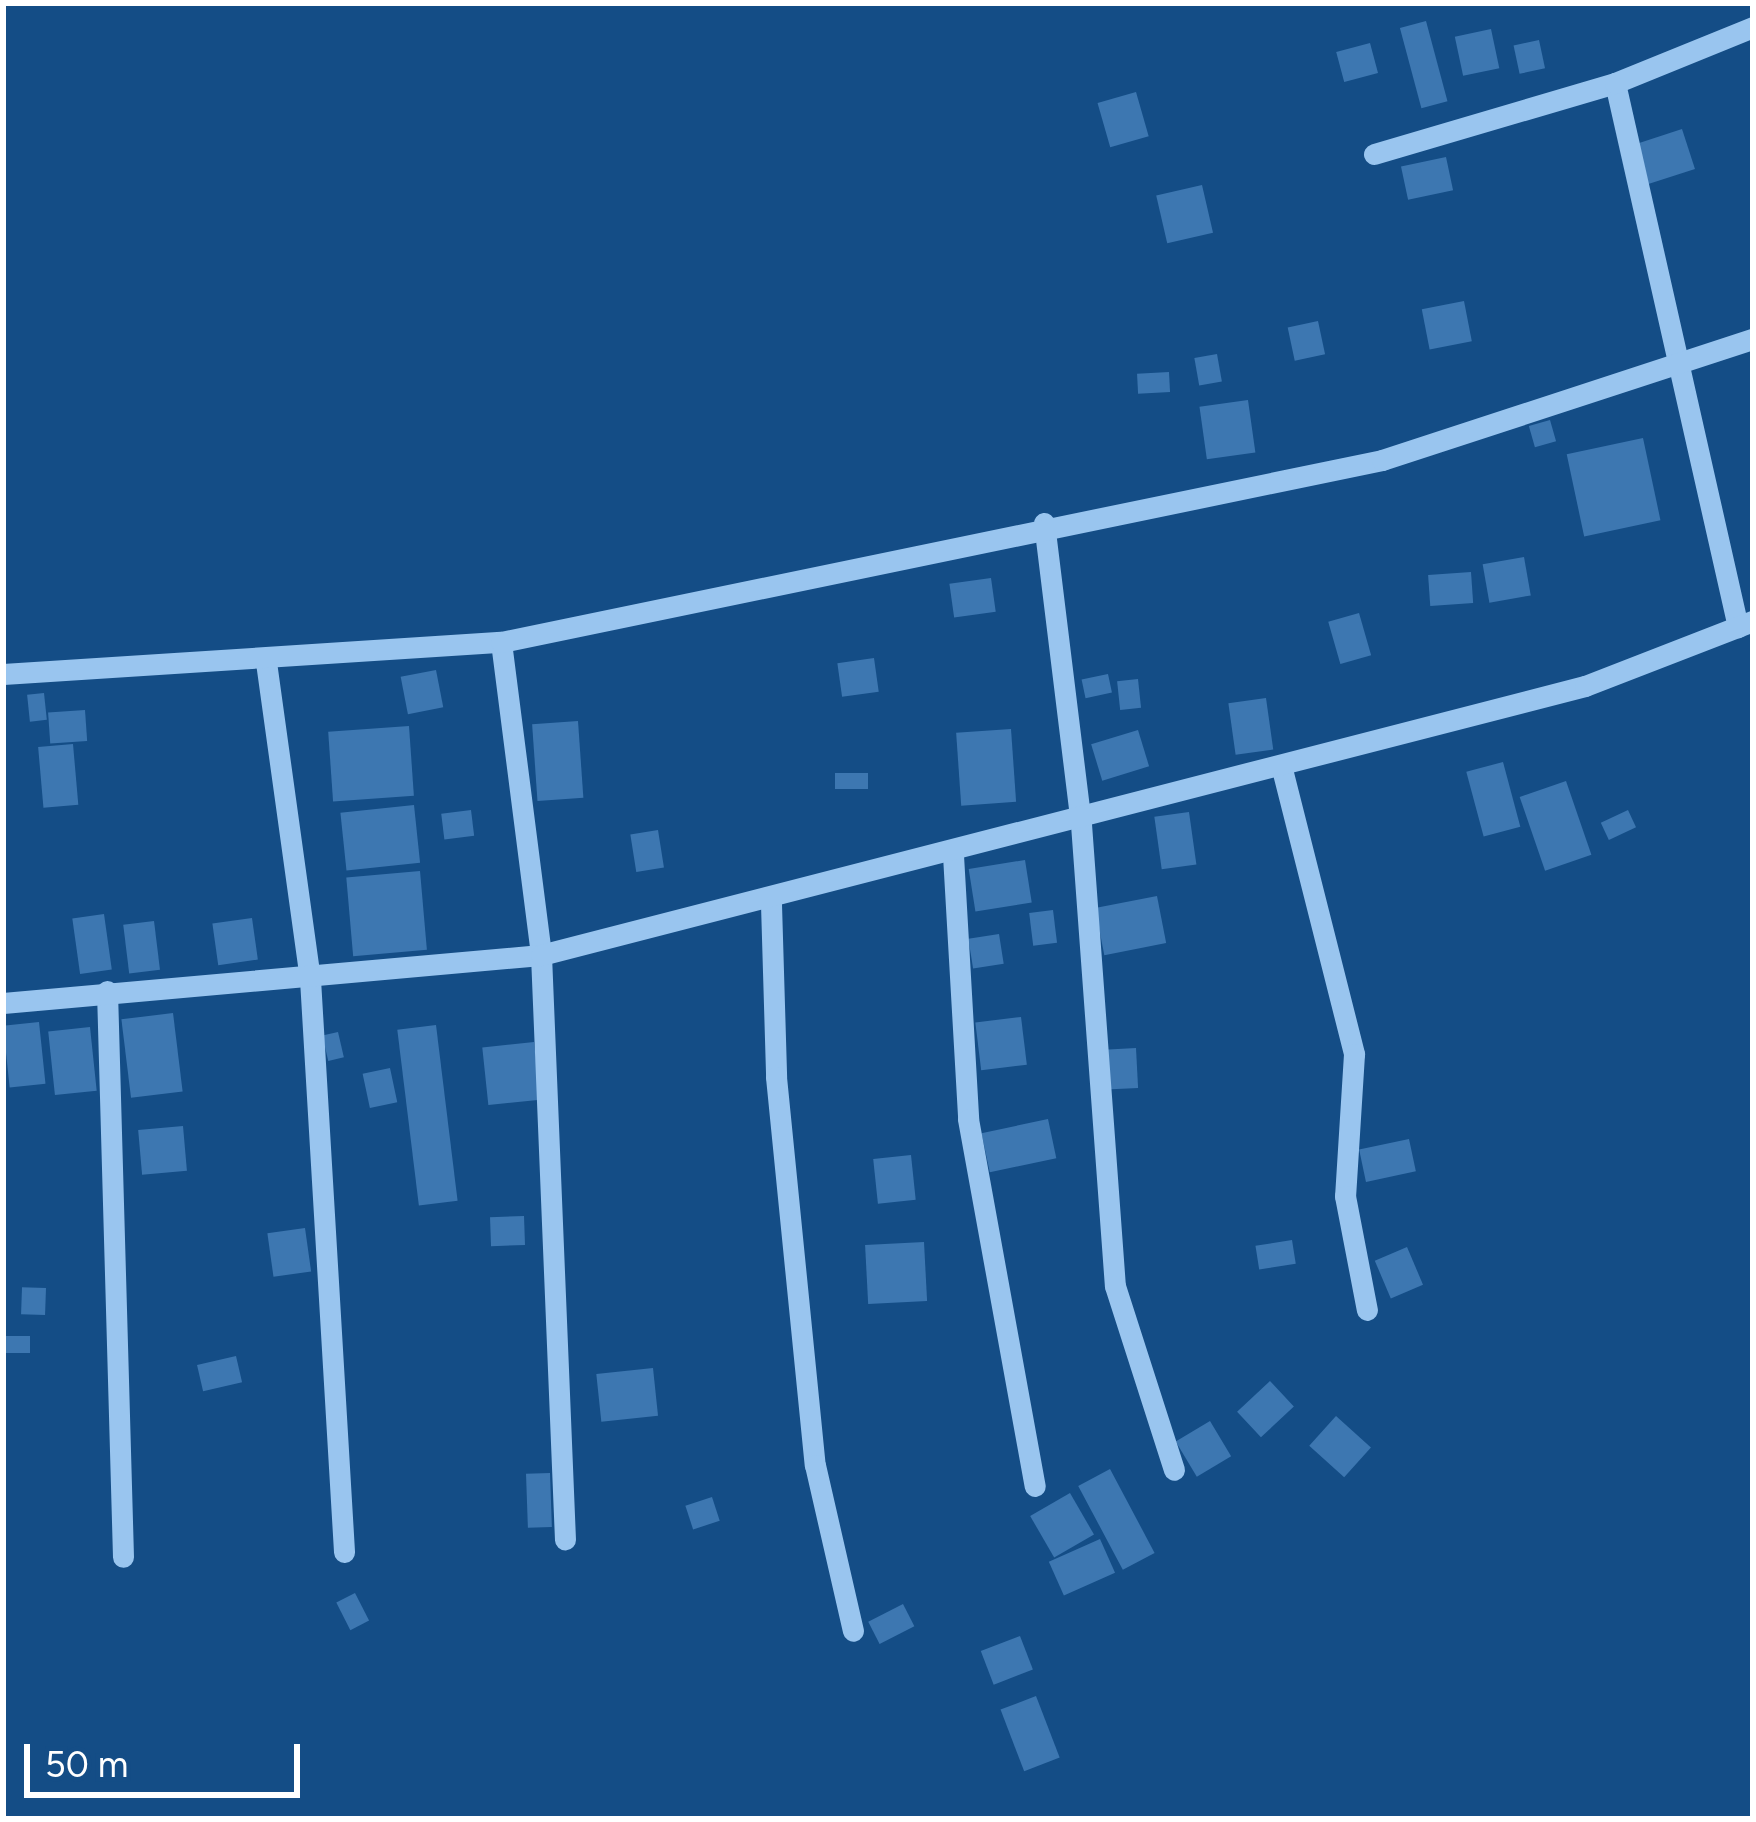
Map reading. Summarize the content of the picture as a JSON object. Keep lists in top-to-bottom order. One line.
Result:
{"scale_bar":"50 m"}
